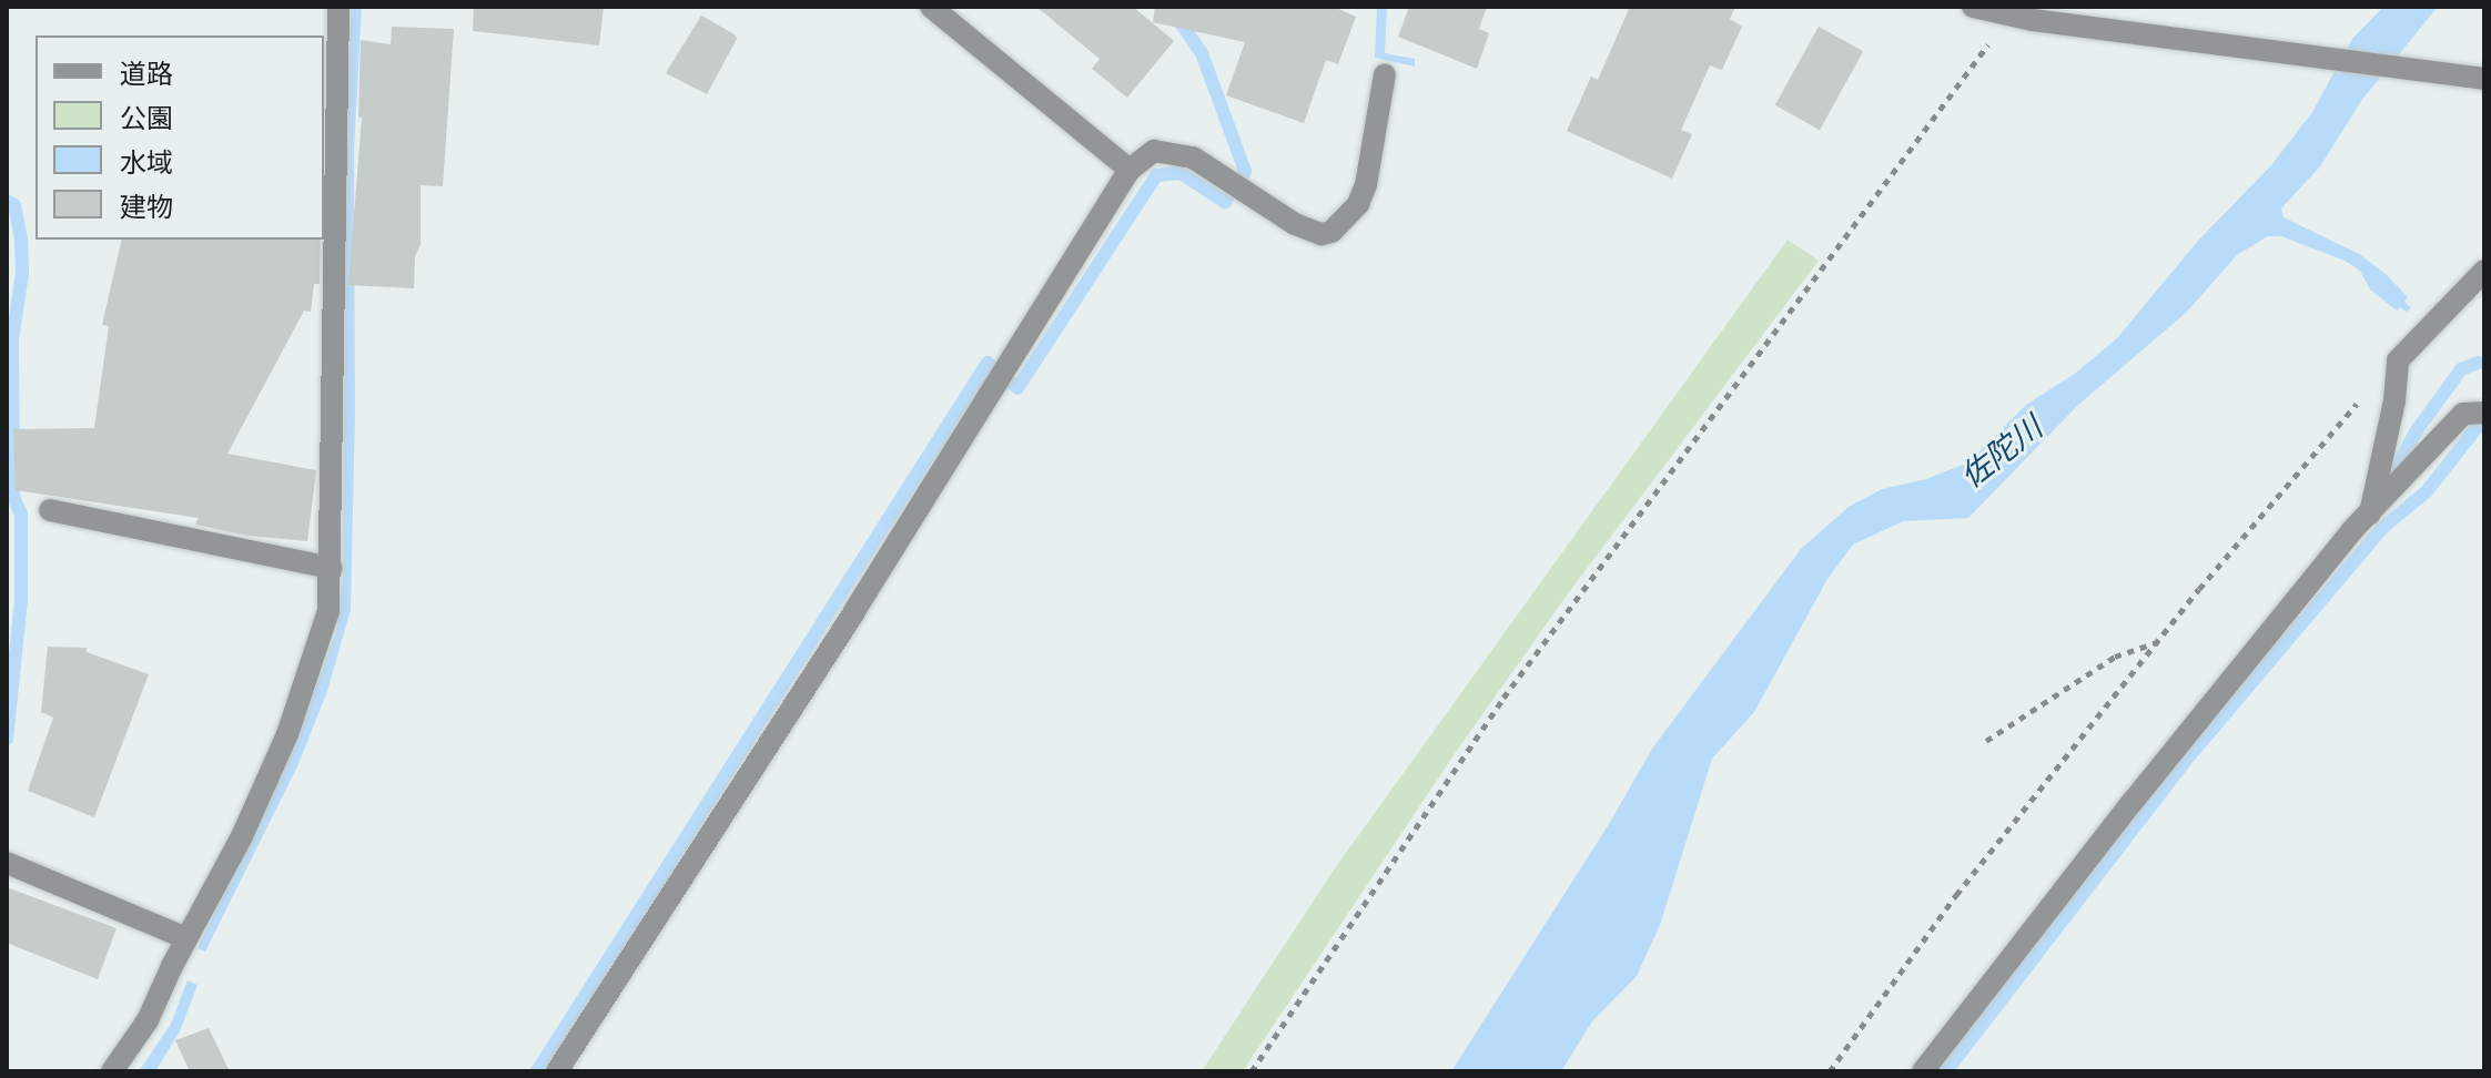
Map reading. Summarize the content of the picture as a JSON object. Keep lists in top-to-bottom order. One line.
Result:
{"water":["佐陀川"],"legend":["道路","公園","水域","建物"]}
